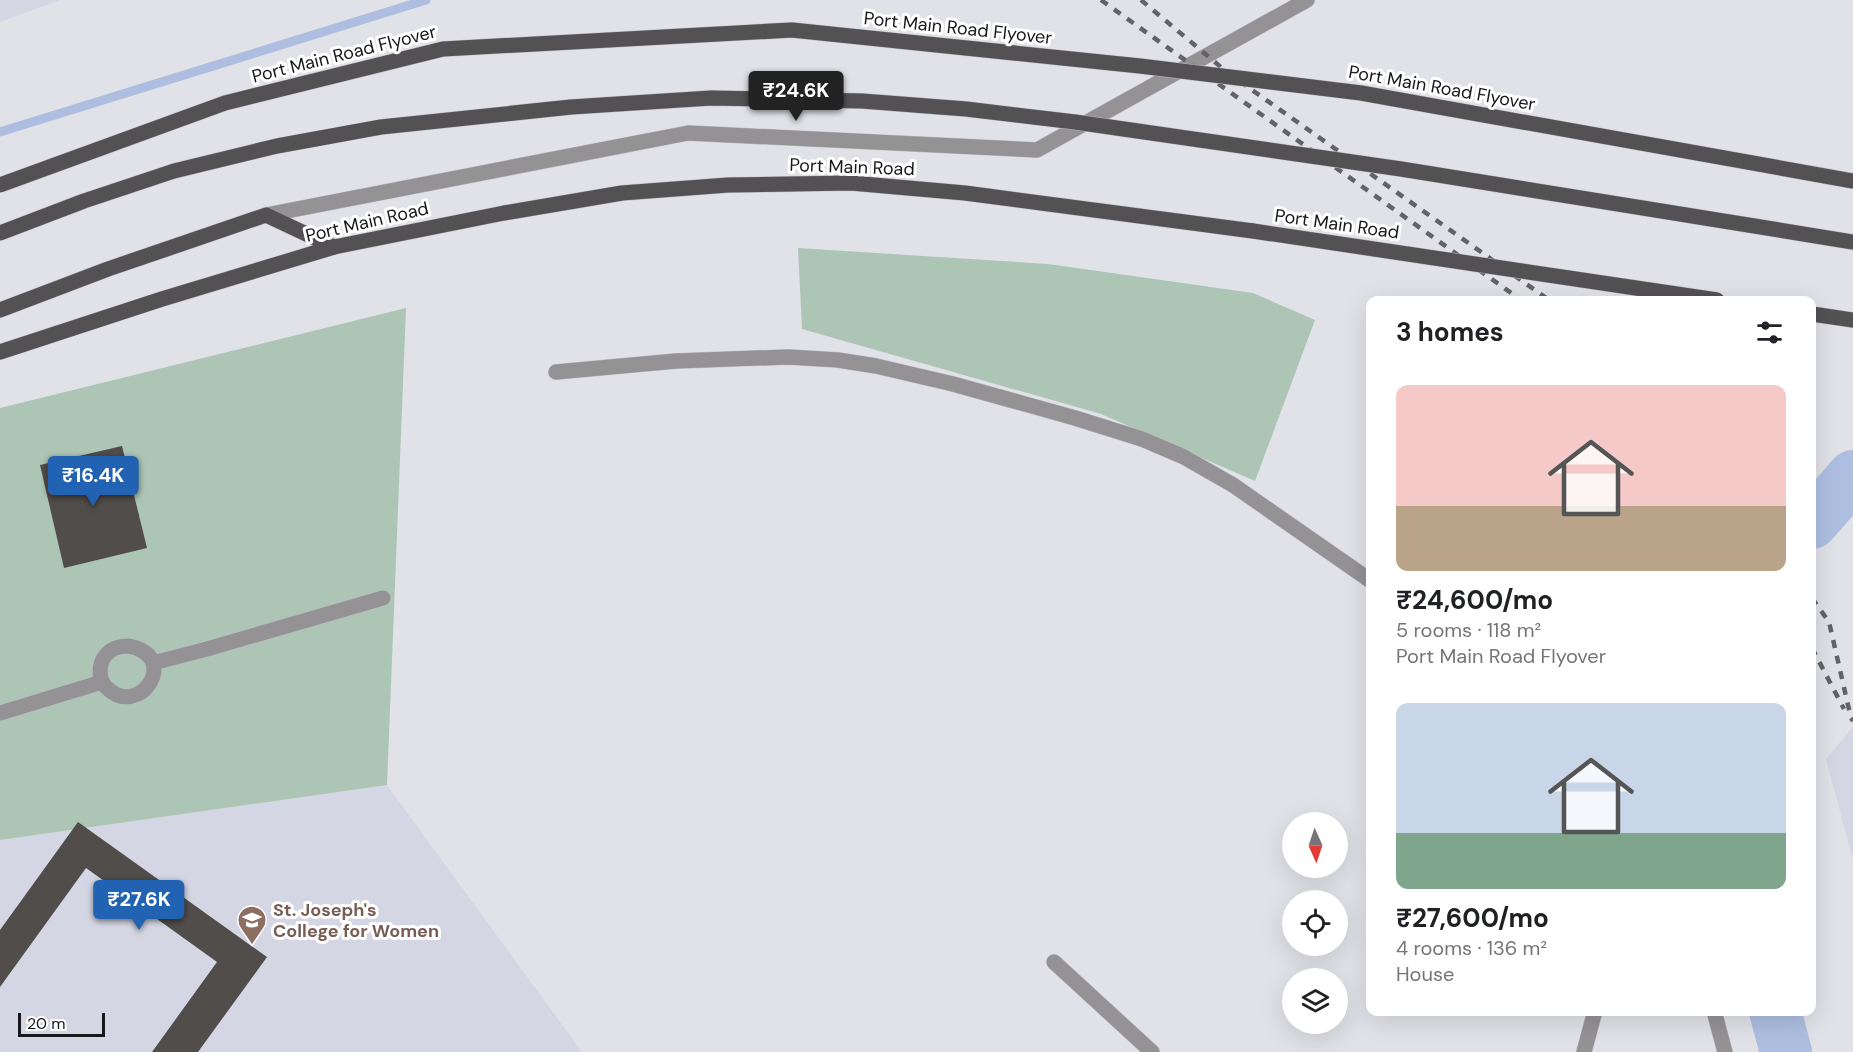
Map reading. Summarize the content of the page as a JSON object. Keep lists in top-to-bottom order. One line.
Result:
{"streets":{"main road":["Port Main Road Flyover","Port Main Road"]},"places":{"school or university":["St. Joseph's College for Women"]},"scale_bar":"20 m","north":"bottom","page":{"price":["₹24.6K","₹16.4K","₹27.6K"],"heading":"3 homes","list":[{"name":"₹24,600/mo","note":"5 rooms · 118 m² · Port Main Road Flyover"},{"name":"₹27,600/mo","note":"4 rooms · 136 m² · House"}],"scale":"20 m"}}
